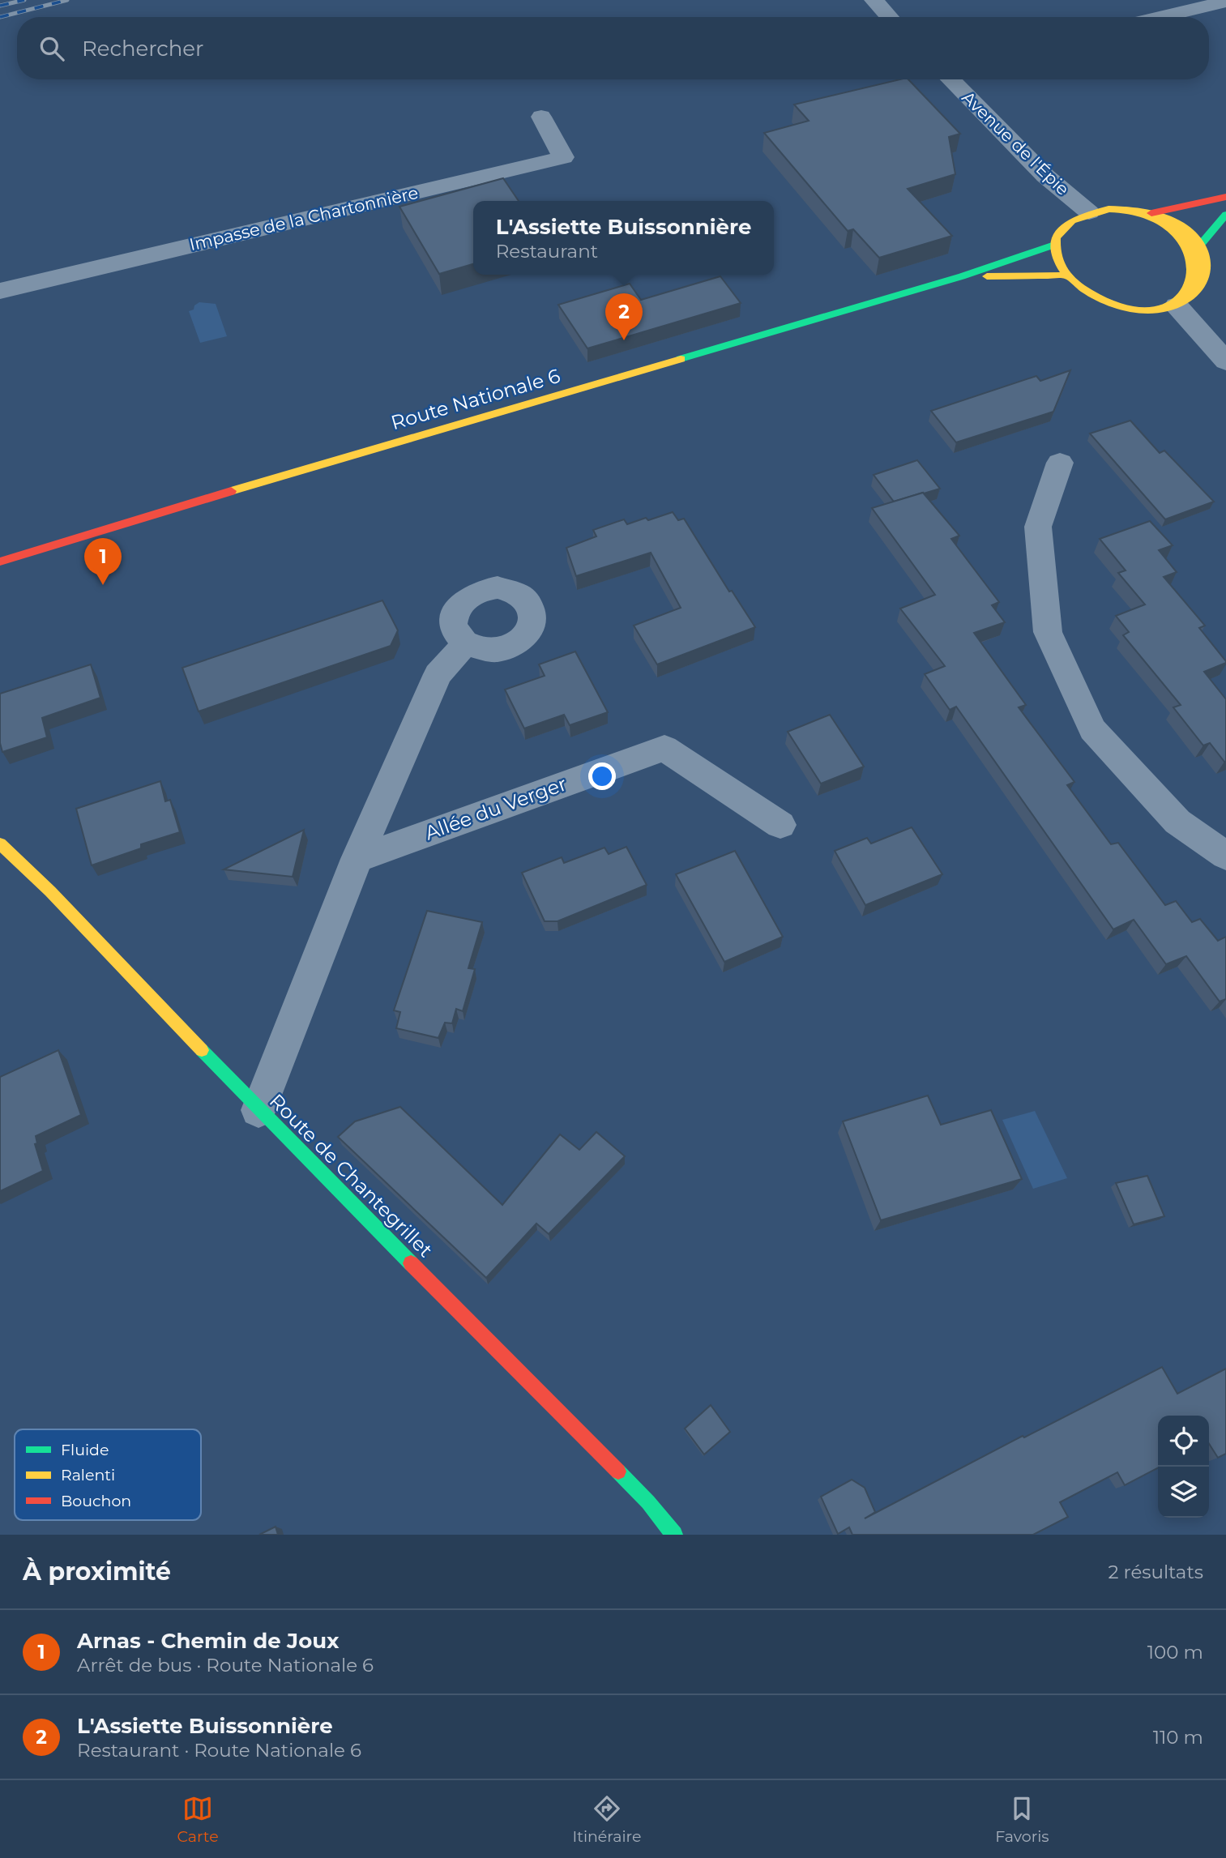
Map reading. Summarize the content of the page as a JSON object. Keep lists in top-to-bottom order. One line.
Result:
{"streets":{"main road":["Route Nationale 6","Route de Chantegrillet"],"street":["Avenue de l'Épie","Impasse de la Chartonnière","Allée du Verger"]},"crossings":[["Avenue de l'Épie","Route Nationale 6"]],"legend":["Fluide","Ralenti","Bouchon"],"page":{"search":"Rechercher","popup":["L'Assiette Buissonnière","Restaurant"],"pins":["2","1"],"heading":["À proximité","2 résultats"],"list":[{"mark":"1","name":"Arnas - Chemin de Joux","note":"Arrêt de bus · Route Nationale 6","value":"100 m"},{"mark":"2","name":"L'Assiette Buissonnière","note":"Restaurant · Route Nationale 6","value":"110 m"}],"nav":["Carte","Itinéraire","Favoris"]}}
